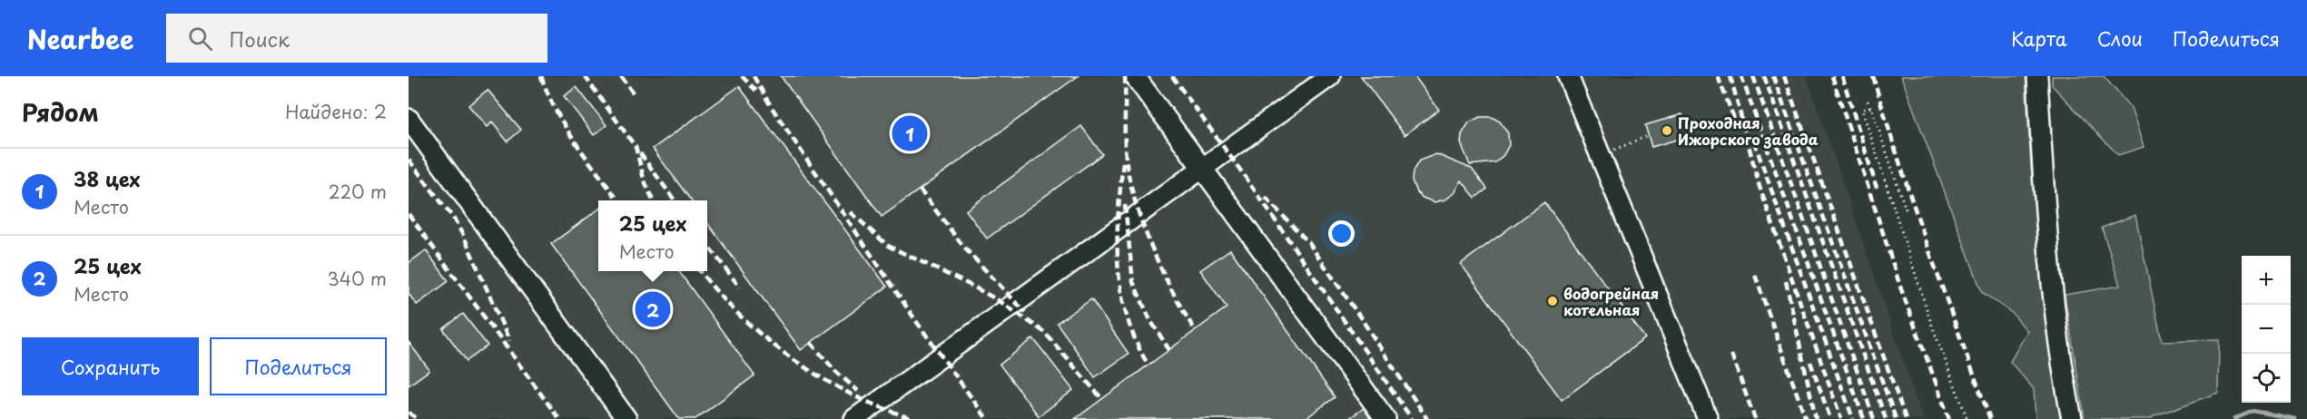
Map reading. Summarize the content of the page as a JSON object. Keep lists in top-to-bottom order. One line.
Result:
{"places":["Проходная Ижорского завода","водогрейная котельная"],"page":{"header":"Nearbee","search":"Поиск","nav":["Карта","Слои","Поделиться"],"heading":["Рядом","Найдено: 2"],"pins":["1","2"],"list":[{"mark":"1","name":"38 цех","note":"Место","value":"220 m"},{"mark":"2","name":"25 цех","note":"Место","value":"340 m"}],"popup":["25 цех","Место"],"map_buttons":["+","−"],"buttons":["Сохранить","Поделиться"]}}
